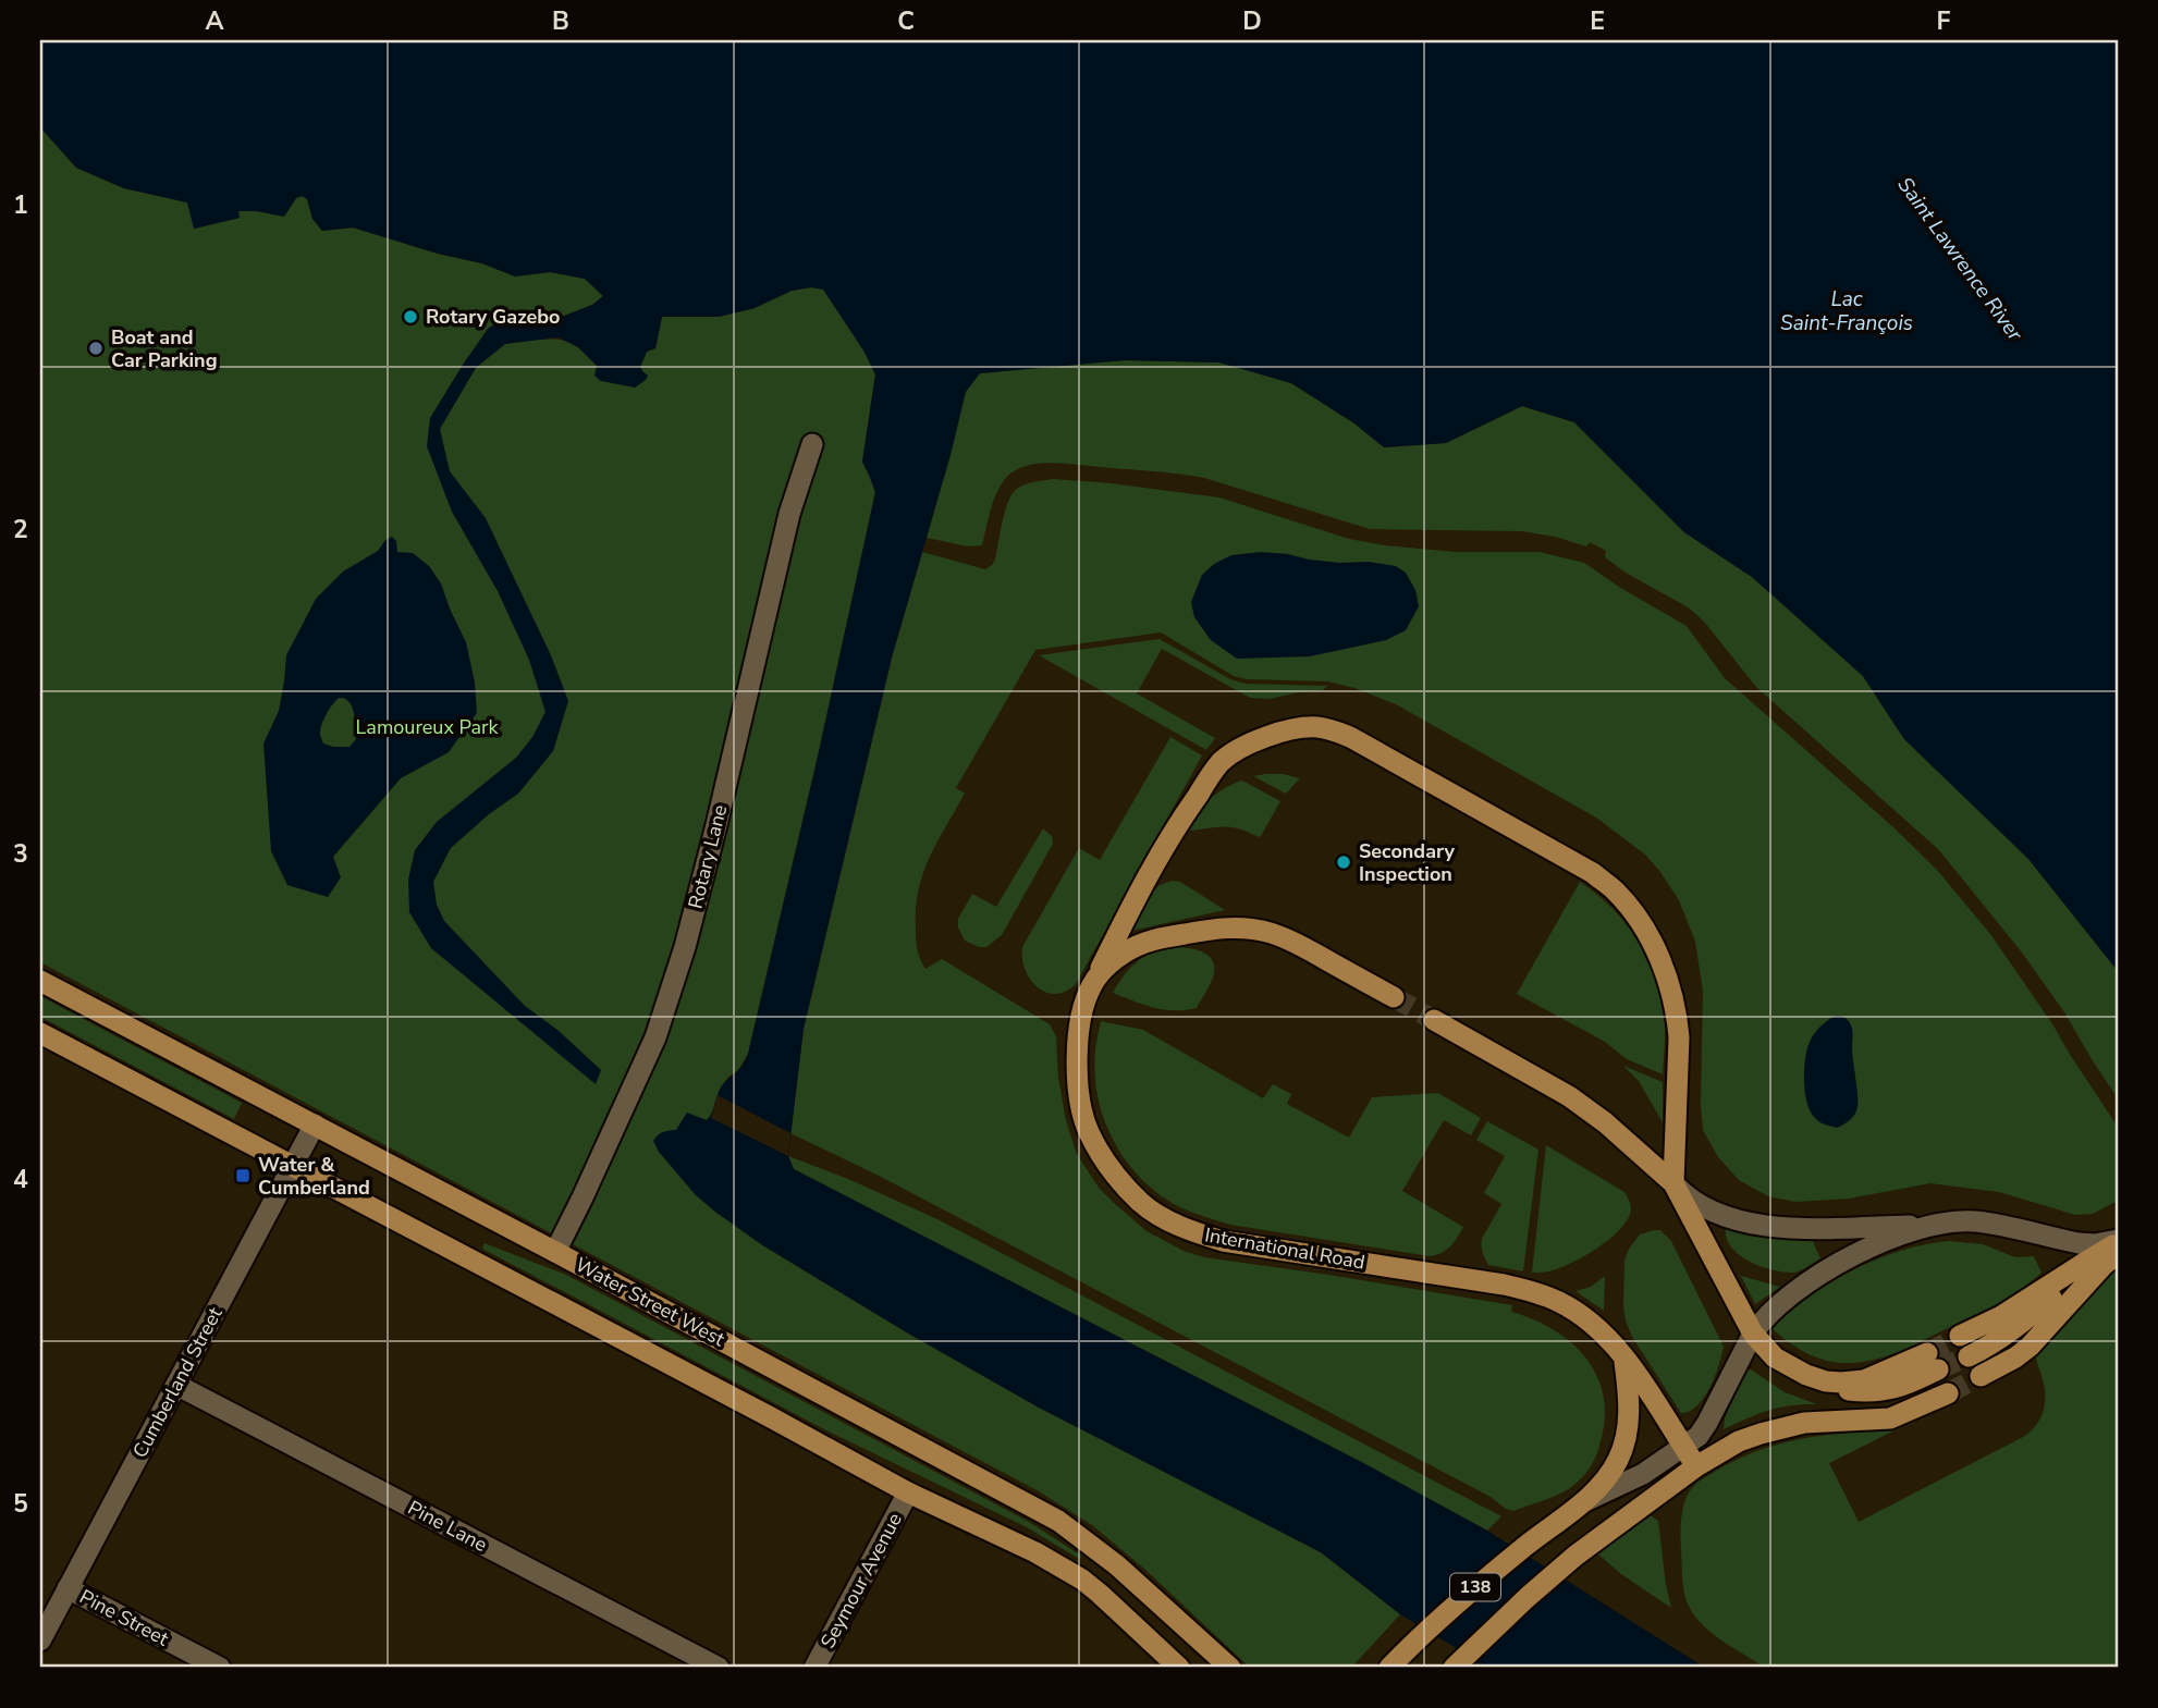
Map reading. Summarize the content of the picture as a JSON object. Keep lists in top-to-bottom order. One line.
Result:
{"streets":{"main road":["International Road","Water Street West","138"],"street":["Rotary Lane","Cumberland Street","Pine Lane","Seymour Avenue","Pine Street"]},"crossings":[["Rotary Lane","Water Street West"],["International Road","138"],["Water Street West","Cumberland Street"],["Cumberland Street","Pine Lane"],["Cumberland Street","Pine Street"]],"water":["Saint Lawrence River","Lac Saint-François"],"parks":["Lamoureux Park"],"places":{"other":["Rotary Gazebo","Boat and Car Parking","Secondary Inspection"],"transit":["Water & Cumberland"]},"grid":{"columns":["A","B","C","D","E","F"],"rows":["1","2","3","4","5"]}}
